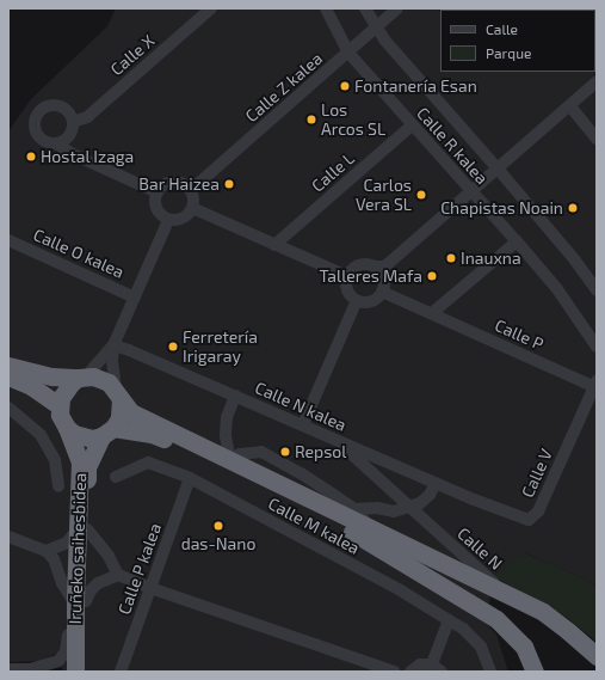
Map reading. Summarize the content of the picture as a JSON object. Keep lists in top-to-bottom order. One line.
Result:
{"streets":{"highway":["Iruñeko saihesbidea"],"street":["Calle X","Calle Z kalea","Calle R kalea","Calle L","Calle O kalea","Calle P","Calle N kalea","Calle V","Calle M kalea","Calle N","Calle P kalea"]},"crossings":[["Calle Z kalea","Calle R kalea"],["Calle R kalea","Calle L"],["Calle P","Calle V"],["Calle N kalea","Calle V"],["Calle N kalea","Calle N"],["Calle M kalea","Calle P kalea"]],"places":["Fontanería Esan","Los Arcos SL","Hostal Izaga","Bar Haizea","Carlos Vera SL","Chapistas Noain","Inauxna","Talleres Mafa","Ferretería Irigaray","Repsol","das-Nano"],"legend":["Calle","Parque"]}
